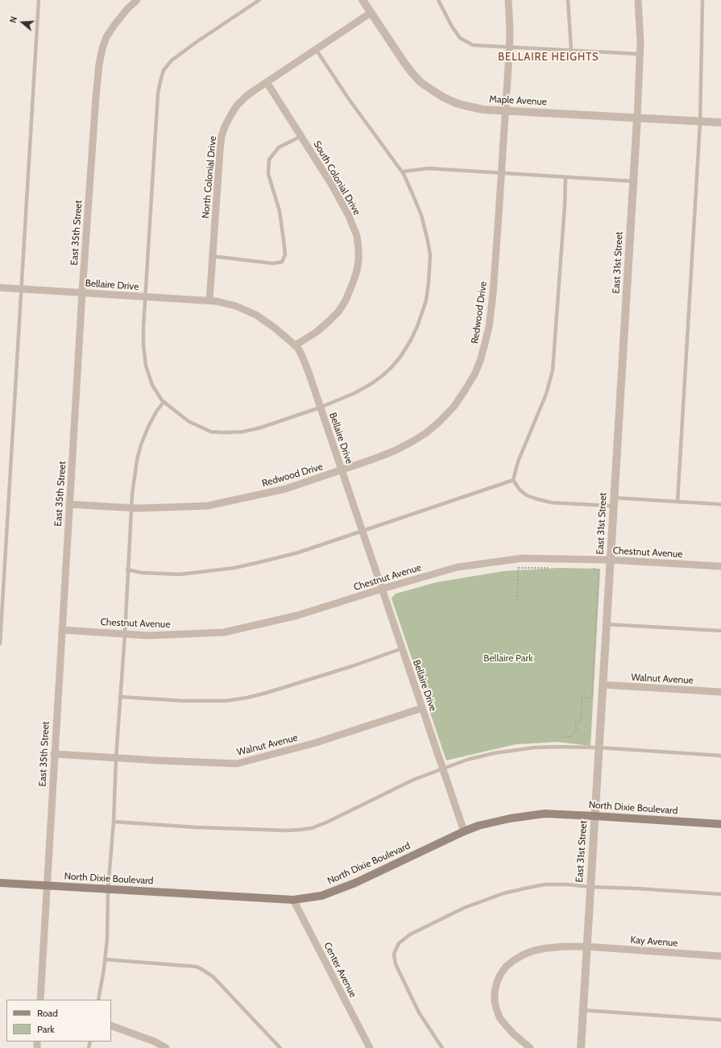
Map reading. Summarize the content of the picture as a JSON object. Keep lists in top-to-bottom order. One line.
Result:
{"streets":{"main road":["North Dixie Boulevard"],"street":["Maple Avenue","North Colonial Drive","South Colonial Drive","East 35th Street","East 31st Street","Bellaire Drive","Redwood Drive","Chestnut Avenue","Walnut Avenue","Kay Avenue","Center Avenue"]},"crossings":[["Maple Avenue","North Colonial Drive"],["Maple Avenue","East 31st Street"],["Maple Avenue","Redwood Drive"],["North Colonial Drive","South Colonial Drive"],["North Colonial Drive","Bellaire Drive"],["South Colonial Drive","Bellaire Drive"],["East 35th Street","Bellaire Drive"],["East 35th Street","Redwood Drive"],["East 35th Street","Chestnut Avenue"],["East 35th Street","Walnut Avenue"],["East 35th Street","North Dixie Boulevard"],["East 31st Street","Chestnut Avenue"],["East 31st Street","Walnut Avenue"],["East 31st Street","North Dixie Boulevard"],["East 31st Street","Kay Avenue"],["Bellaire Drive","Redwood Drive"],["Bellaire Drive","Chestnut Avenue"],["Bellaire Drive","Walnut Avenue"],["Bellaire Drive","North Dixie Boulevard"],["North Dixie Boulevard","Center Avenue"]],"districts":["BELLAIRE HEIGHTS"],"parks":["Bellaire Park"],"legend":["Road","Park"],"north":"left"}
